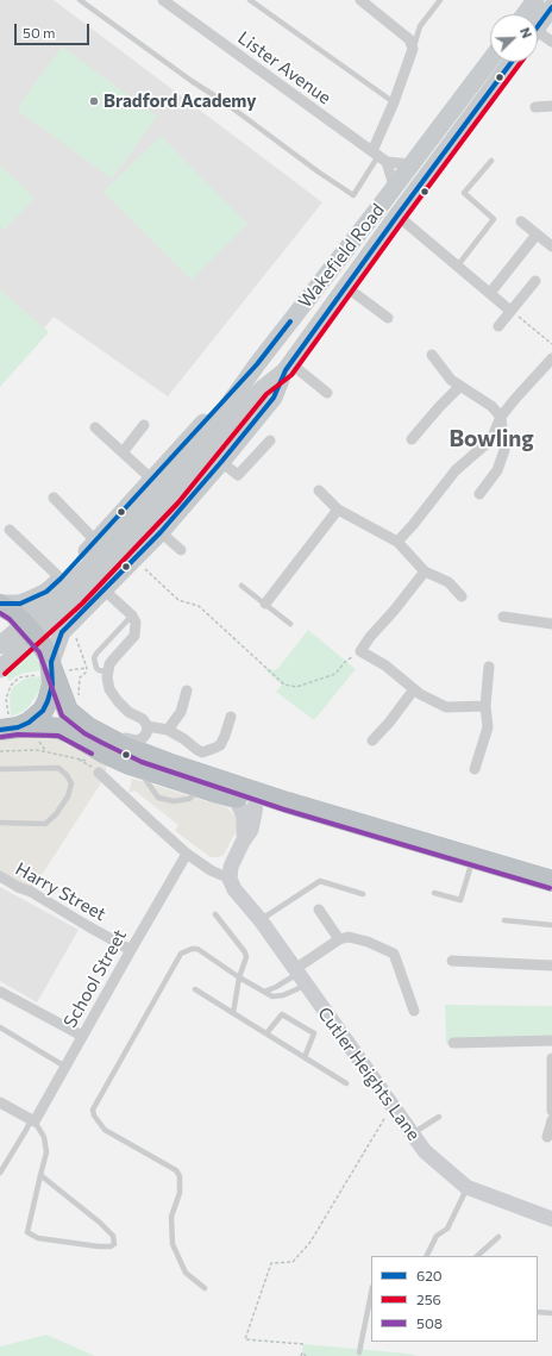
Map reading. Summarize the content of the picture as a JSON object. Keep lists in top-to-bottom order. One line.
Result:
{"streets":{"main road":["Wakefield Road"],"street":["Lister Avenue","Harry Street","School Street","Cutler Heights Lane"]},"crossings":[["Harry Street","School Street"]],"districts":["Bowling"],"places":["Bradford Academy"],"lines":["transit line 620","transit line 256","transit line 508"],"legend":["620","256","508"],"scale_bar":"50 m","north":"top right"}
